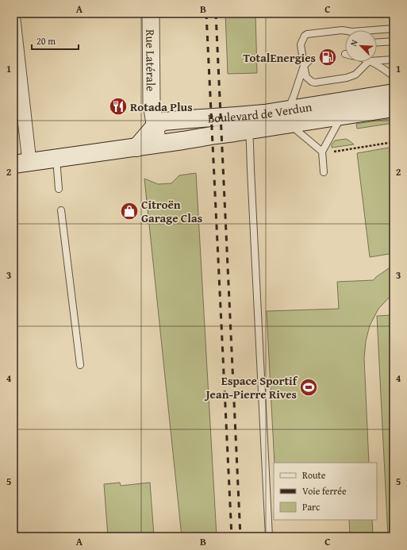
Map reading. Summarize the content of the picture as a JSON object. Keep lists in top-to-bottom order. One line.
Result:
{"streets":{"main road":["Boulevard de Verdun"],"street":["Rue Latérale"]},"crossings":[["Rue Latérale","Boulevard de Verdun"]],"places":{"fuel station":["TotalEnergies"],"restaurant":["Rotada Plus"],"shop":["Citroën Garage Clas"],"sports":["Espace Sportif Jean-Pierre Rives"]},"legend":["Route","Voie ferrée","Parc"],"scale_bar":"20 m","north":"top left","grid":{"columns":["A","B","C"],"rows":["1","2","3","4","5"]}}
